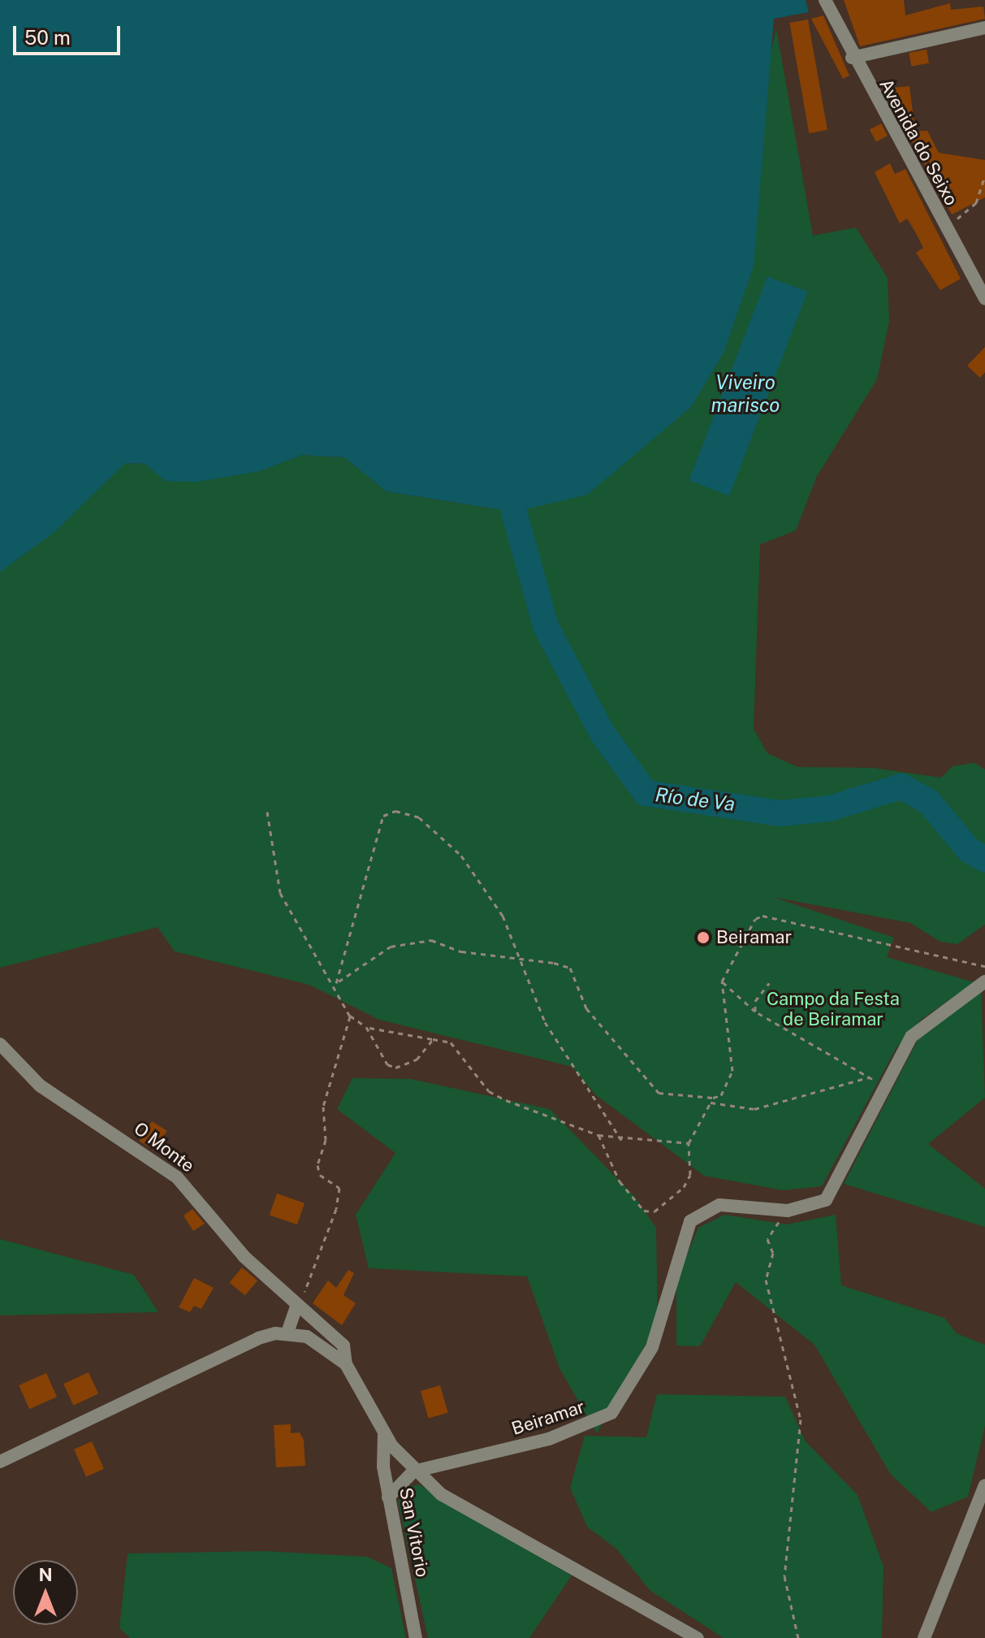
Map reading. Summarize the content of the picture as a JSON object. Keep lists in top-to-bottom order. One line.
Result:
{"streets":{"street":["Avenida do Seixo","O Monte","Beiramar","San Vitorio"]},"crossings":[["O Monte","Beiramar"],["O Monte","San Vitorio"]],"water":["Viveiro marisco","Río de Va"],"parks":["Campo da Festa de Beiramar"],"places":["Beiramar"],"scale_bar":"50 m","north":"top"}
